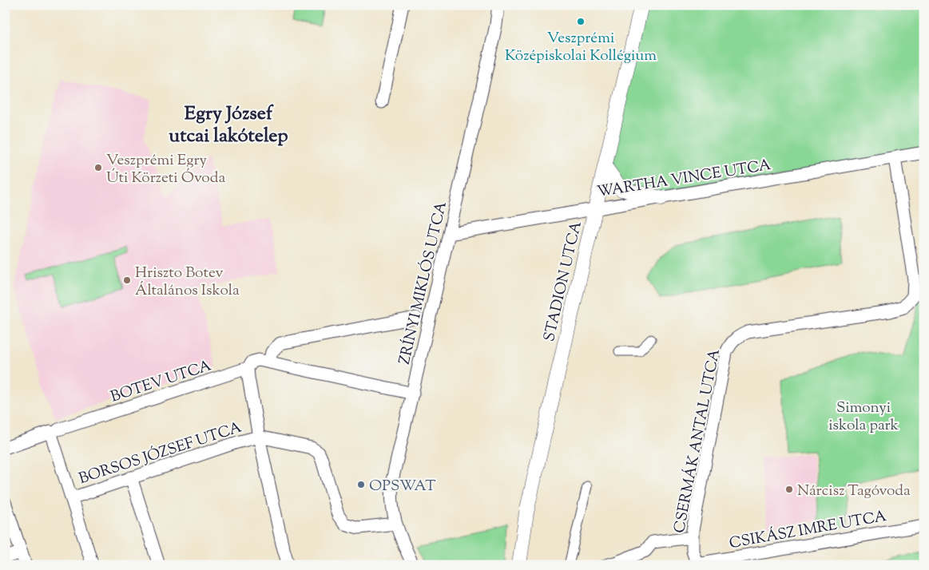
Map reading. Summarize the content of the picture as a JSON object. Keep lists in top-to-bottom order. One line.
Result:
{"streets":{"street":["WARTHA VINCE UTCA","STADION UTCA","ZRÍNYI MIKLÓS UTCA","BOTEV UTCA","CSERMÁK ANTAL UTCA","BORSOS JÓZSEF UTCA","CSIKÁSZ IMRE UTCA"]},"crossings":[["WARTHA VINCE UTCA","STADION UTCA"],["WARTHA VINCE UTCA","ZRÍNYI MIKLÓS UTCA"],["WARTHA VINCE UTCA","CSERMÁK ANTAL UTCA"],["ZRÍNYI MIKLÓS UTCA","BOTEV UTCA"],["ZRÍNYI MIKLÓS UTCA","BORSOS JÓZSEF UTCA"],["BOTEV UTCA","BORSOS JÓZSEF UTCA"],["CSERMÁK ANTAL UTCA","CSIKÁSZ IMRE UTCA"]],"districts":["Egry József utcai lakótelep"],"parks":["Simonyi iskola park"],"places":["Veszprémi Középiskolai Kollégium","Veszprémi Egry Úti Körzeti Óvoda","Hriszto Botev Általános Iskola","OPSWAT","Nárcisz Tagóvoda"]}
